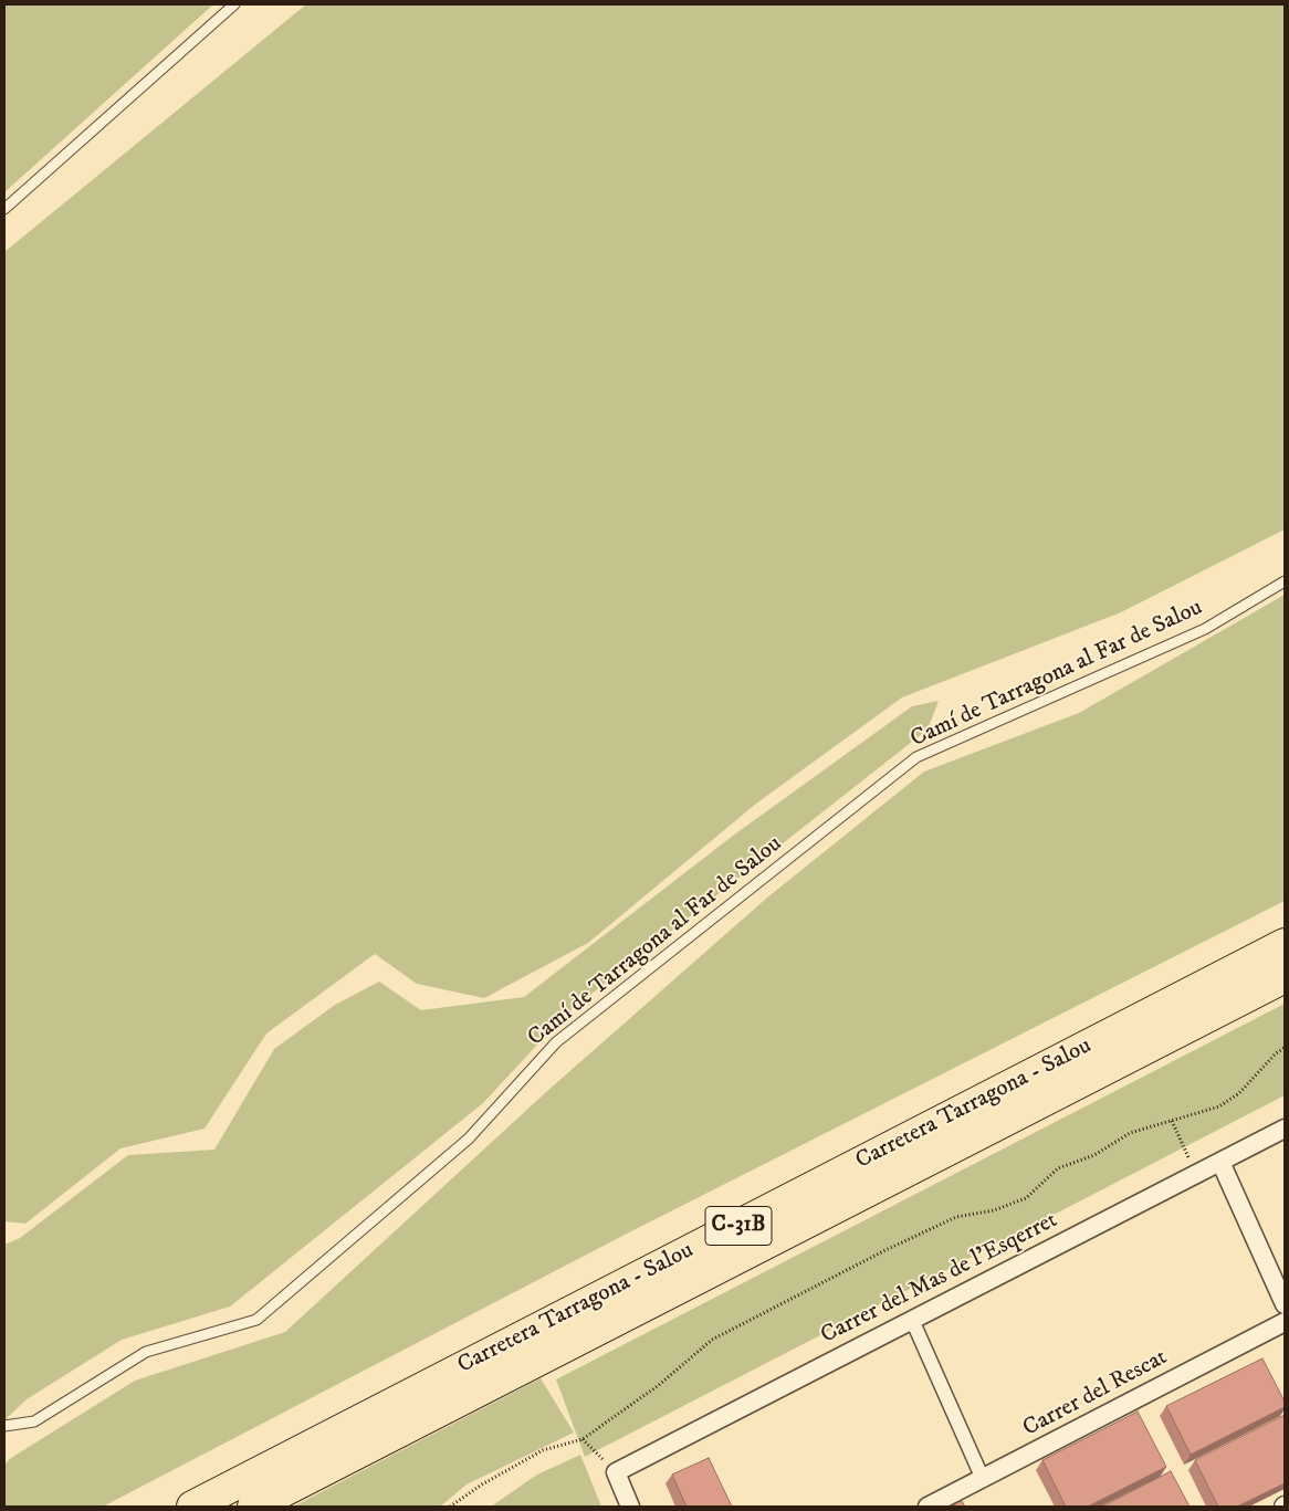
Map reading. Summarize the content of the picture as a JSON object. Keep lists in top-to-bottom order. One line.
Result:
{"streets":{"highway":["Carretera Tarragona - Salou","C-31B"],"street":["Carrer del Mas de l'Esqerret","Carrer del Rescat"],"lane":["Camí de Tarragona al Far de Salou"]}}
